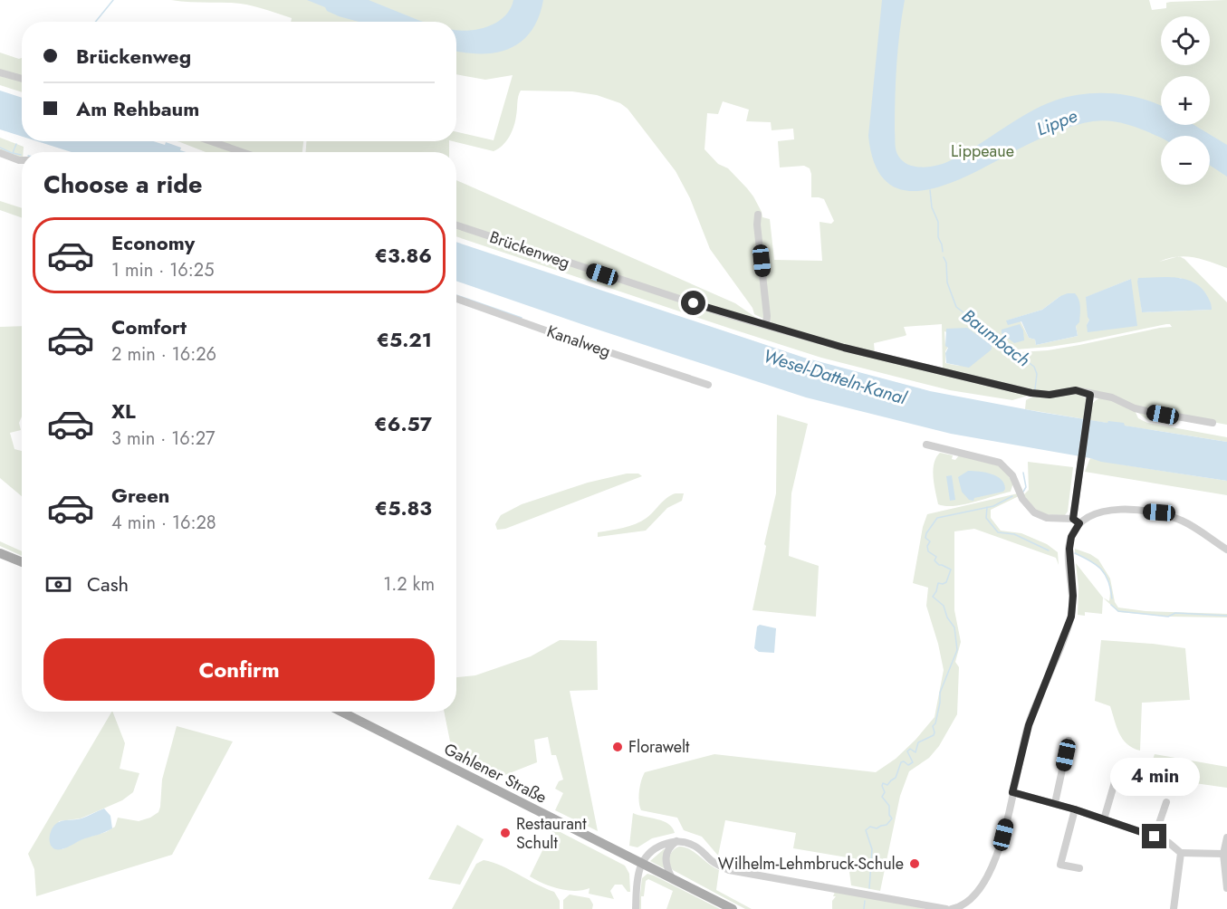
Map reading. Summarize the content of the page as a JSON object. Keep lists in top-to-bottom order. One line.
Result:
{"streets":{"main road":["Gahlener Straße"],"street":["Brückenweg","Kanalweg"]},"water":["Lippe","Baumbach","Wesel-Datteln-Kanal"],"parks":["Lippeaue"],"places":["Florawelt","Restaurant Schult","Wilhelm-Lehmbruck-Schule"],"page":{"map_buttons":["+","−"],"banner":["Brückenweg","Am Rehbaum"],"heading":"Choose a ride","list":[{"name":"Economy","note":"1 min · 16:25","value":"€3.86"},{"name":"Comfort","note":"2 min · 16:26","value":"€5.21"},{"name":"XL","note":"3 min · 16:27","value":"€6.57"},{"name":"Green","note":"4 min · 16:28","value":"€5.83"}],"pay":["Cash","1.2 km"],"buttons":"Confirm","bubble":"4 min"}}
